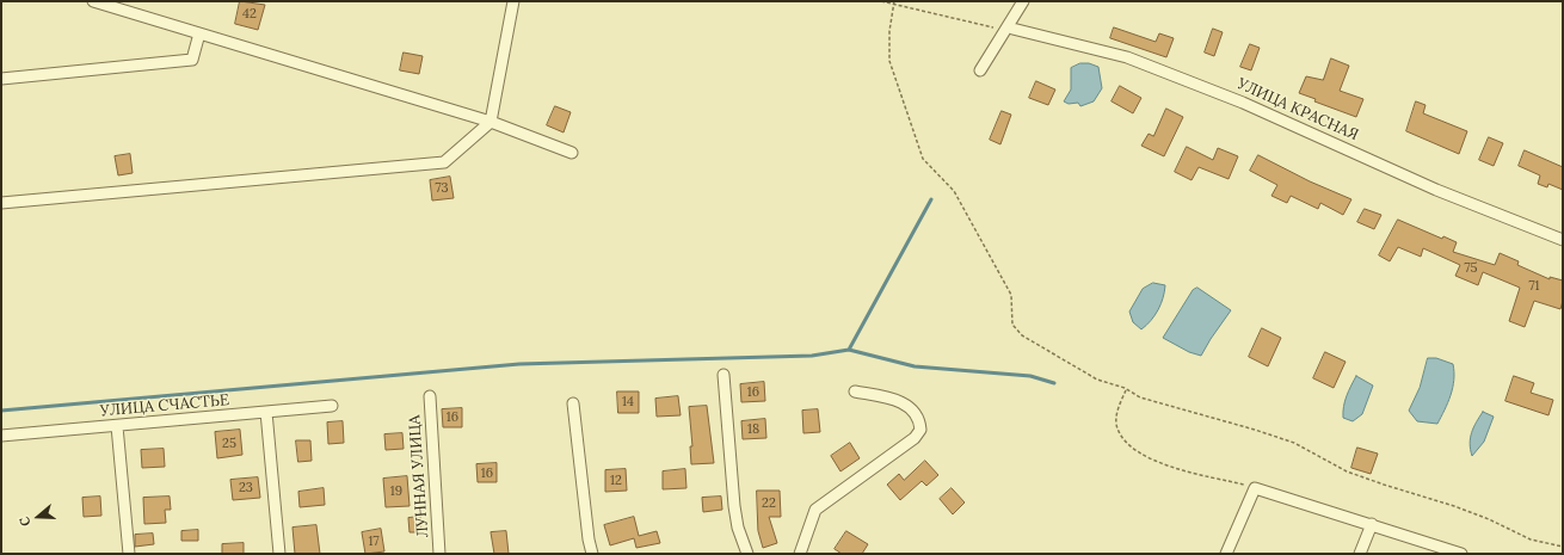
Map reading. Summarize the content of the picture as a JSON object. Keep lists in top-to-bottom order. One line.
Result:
{"streets":{"street":["УЛИЦА КРАСНАЯ","УЛИЦА СЧАСТЬЕ","ЛУННАЯ УЛИЦА"]},"house_numbers":["42","73","75","71","16","14","16","18","25","16","12","23","19","22","17"],"north":"left"}
